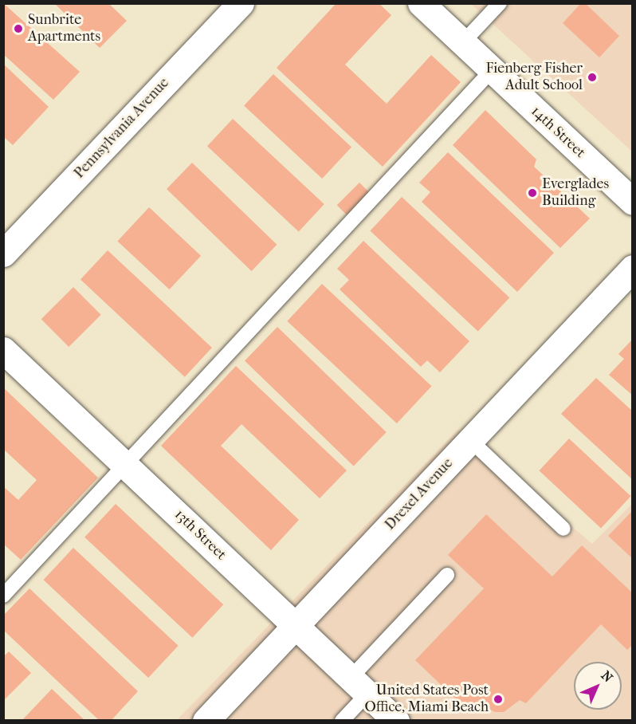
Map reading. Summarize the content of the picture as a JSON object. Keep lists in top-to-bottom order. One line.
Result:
{"streets":{"street":["Pennsylvania Avenue","14th Street","Drexel Avenue","13th Street"]},"crossings":[["Drexel Avenue","13th Street"]],"places":["Sunbrite Apartments","Fienberg Fisher Adult School","Everglades Building","United States Post Office, Miami Beach"],"north":"top right"}
